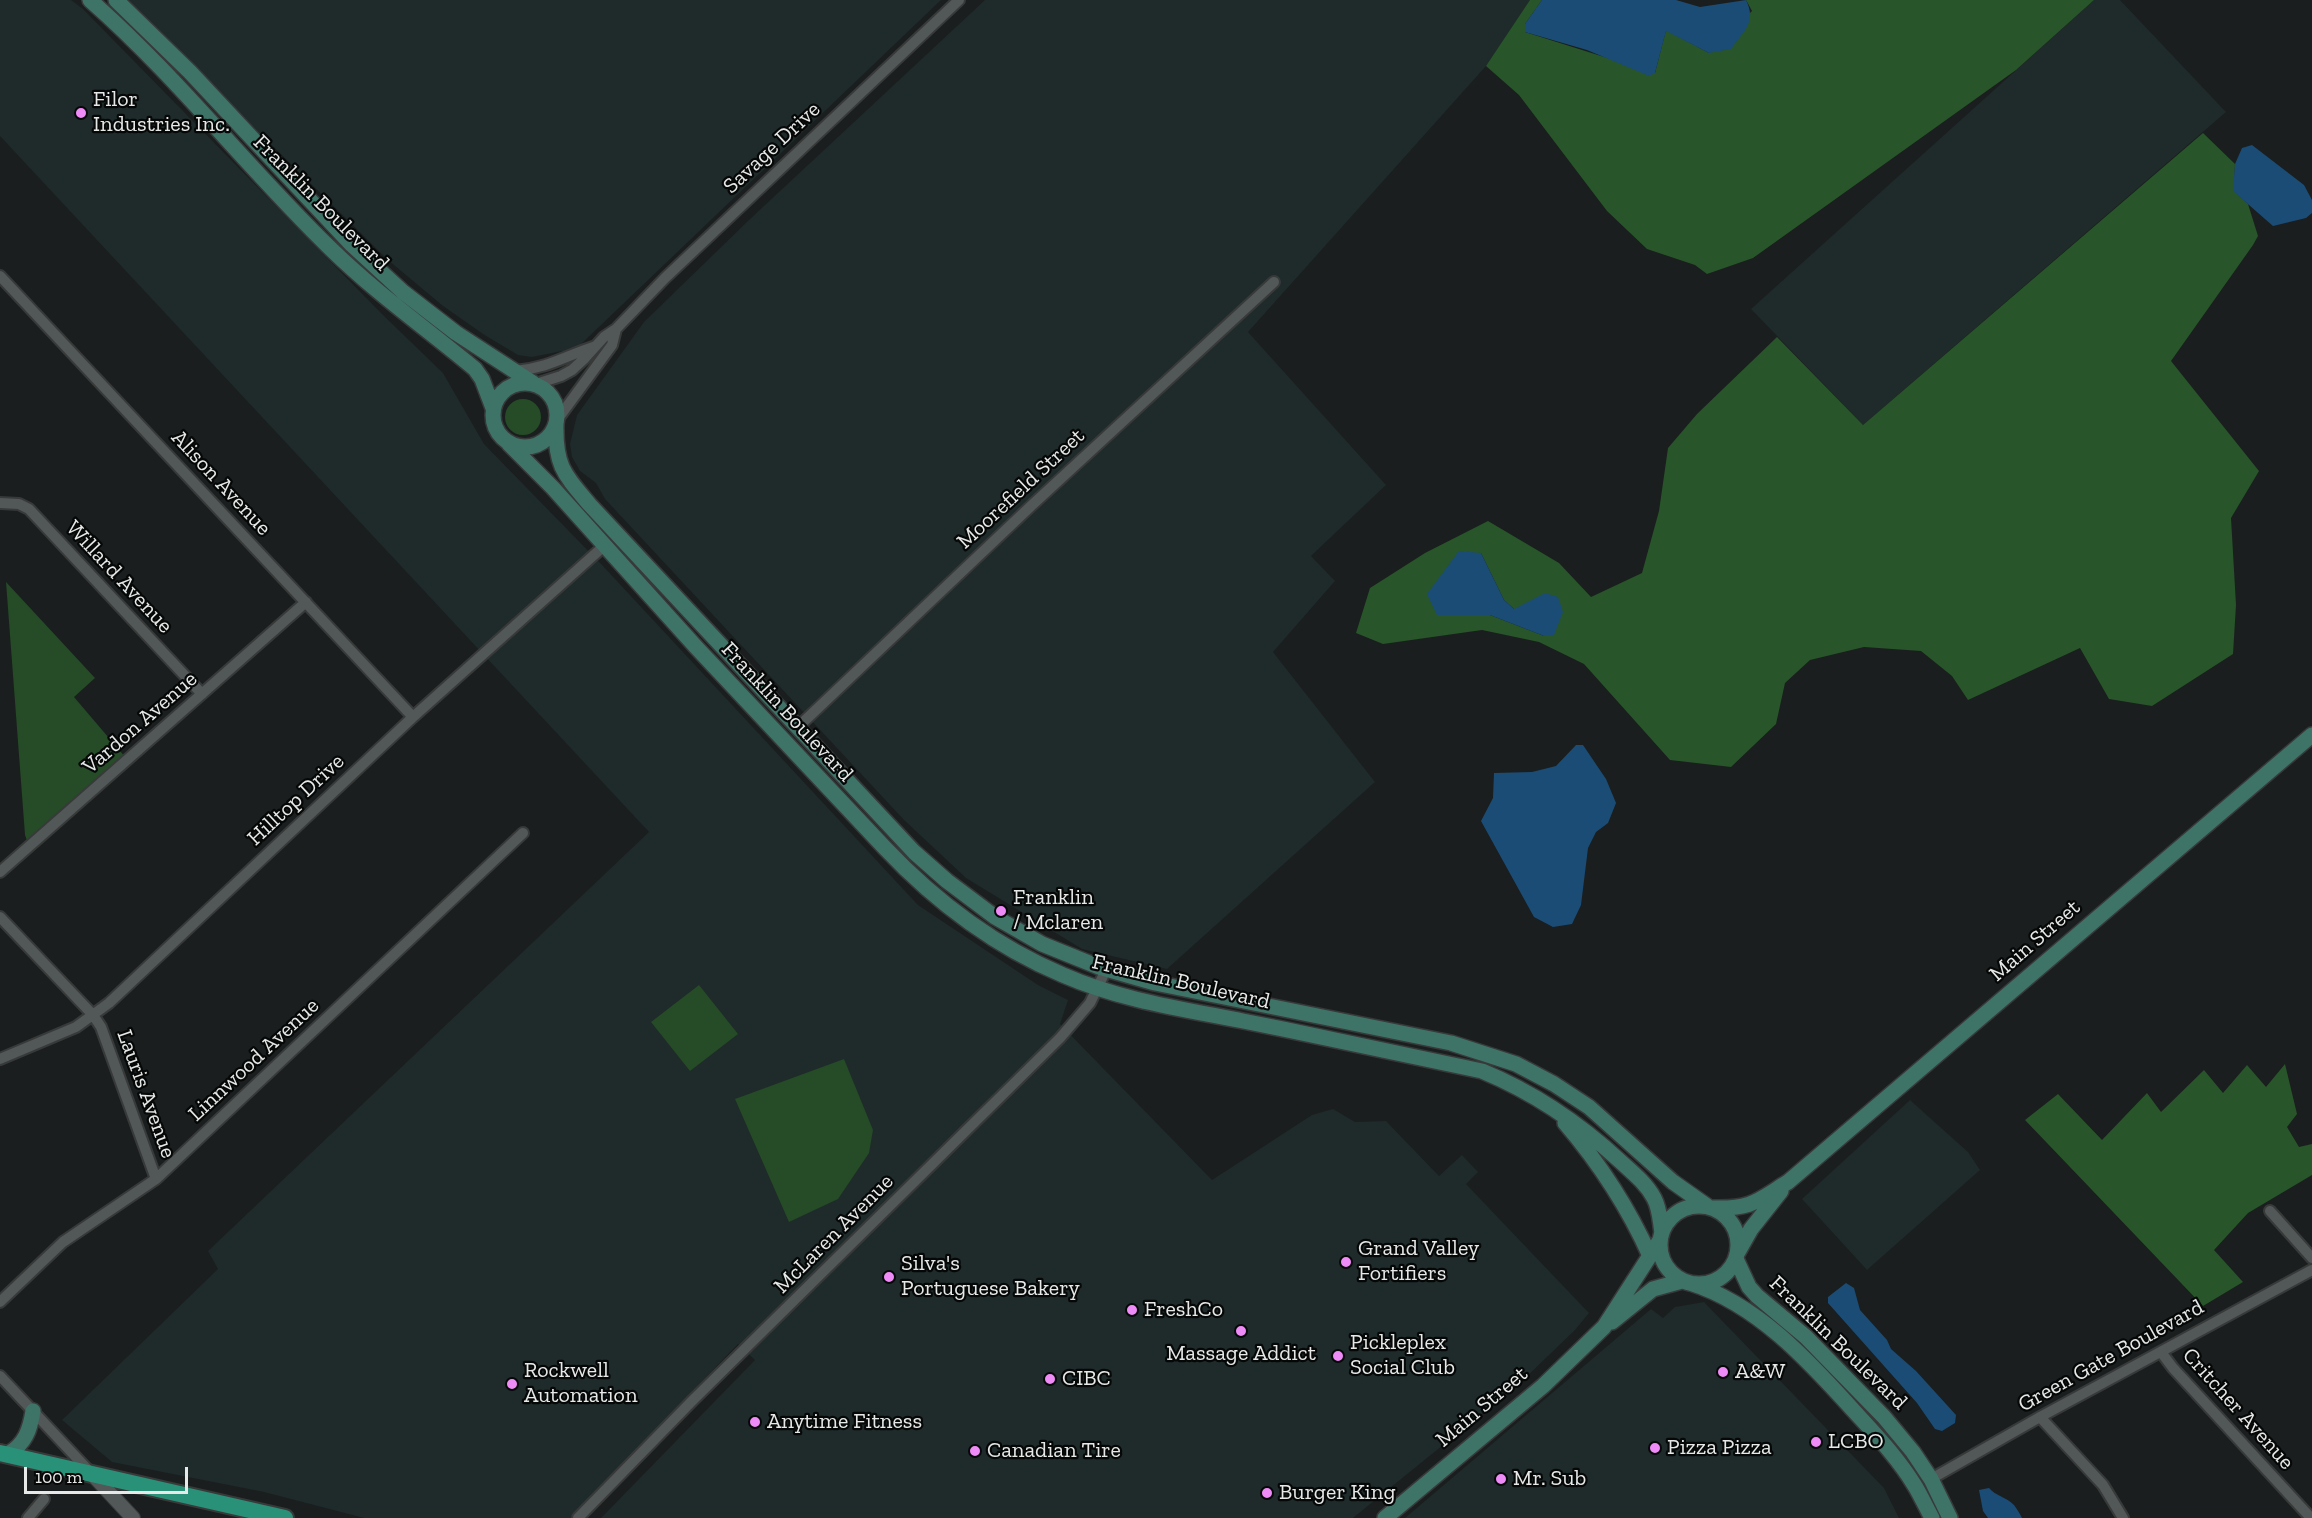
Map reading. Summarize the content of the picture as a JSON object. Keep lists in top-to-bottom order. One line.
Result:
{"streets":{"main road":["Franklin Boulevard","Main Street"],"street":["Savage Drive","Alison Avenue","Moorefield Street","Willard Avenue","Vardon Avenue","Hilltop Drive","Linnwood Avenue","Lauris Avenue","McLaren Avenue","Green Gate Boulevard","Critcher Avenue"]},"crossings":[["Savage Drive","Franklin Boulevard"],["Franklin Boulevard","Moorefield Street"],["Franklin Boulevard","Hilltop Drive"],["Franklin Boulevard","Main Street"],["Franklin Boulevard","McLaren Avenue"],["Franklin Boulevard","Green Gate Boulevard"],["Alison Avenue","Vardon Avenue"],["Alison Avenue","Hilltop Drive"],["Willard Avenue","Vardon Avenue"],["Hilltop Drive","Lauris Avenue"],["Linnwood Avenue","Lauris Avenue"],["Green Gate Boulevard","Critcher Avenue"]],"places":["Filor Industries Inc.","Franklin / Mclaren","Grand Valley Fortifiers","Silva's Portuguese Bakery","FreshCo","Massage Addict","Pickleplex Social Club","A&W","CIBC","Rockwell Automation","Anytime Fitness","LCBO","Pizza Pizza","Canadian Tire","Mr. Sub","Burger King"],"scale_bar":"100 m"}
